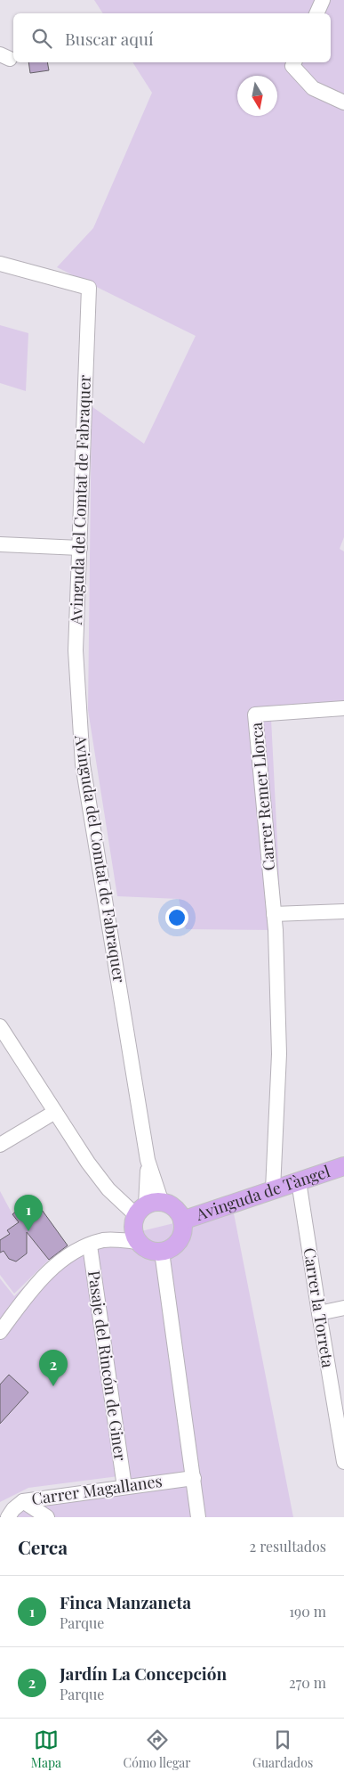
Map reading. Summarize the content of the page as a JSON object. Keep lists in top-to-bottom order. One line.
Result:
{"streets":{"main road":["Avinguda de Tàngel"],"street":["Avinguda del Comtat de Fabraquer","Carrer Remer Llorca","Carrer la Torreta","Pasaje del Rincón de Giner","Carrer Magallanes"]},"crossings":[["Avinguda del Comtat de Fabraquer","Avinguda de Tàngel"],["Carrer Remer Llorca","Avinguda de Tàngel"],["Avinguda de Tàngel","Carrer la Torreta"],["Pasaje del Rincón de Giner","Carrer Magallanes"]],"north":"bottom","page":{"search":"Buscar aquí","pins":["1","2"],"heading":["Cerca","2 resultados"],"list":[{"mark":"1","name":"Finca Manzaneta","note":"Parque","value":"190 m"},{"mark":"2","name":"Jardín La Concepción","note":"Parque","value":"270 m"}],"nav":["Mapa","Cómo llegar","Guardados"]}}
